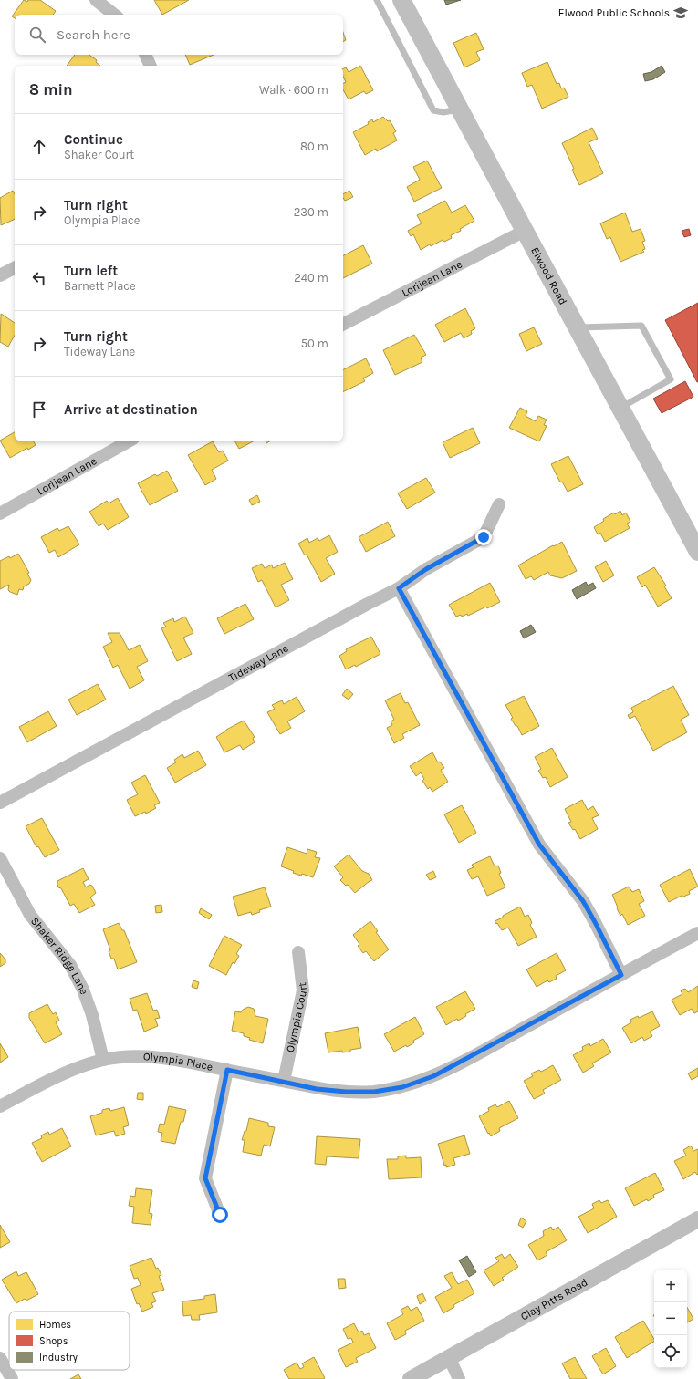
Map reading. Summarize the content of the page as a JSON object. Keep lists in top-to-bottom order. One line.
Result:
{"streets":{"main road":["Elwood Road"],"street":["Lorijean Lane","Tideway Lane","Shaker Ridge Lane","Olympia Court","Olympia Place","Clay Pitts Road"]},"crossings":[["Elwood Road","Lorijean Lane"],["Shaker Ridge Lane","Olympia Place"],["Olympia Court","Olympia Place"]],"places":{"school or university":["Elwood Public Schools"]},"legend":["Homes","Shops","Industry"],"page":{"search":"Search here","heading":["8 min","Walk · 600 m"],"list":[["Continue","Shaker Court","80 m"],["Turn right","Olympia Place","230 m"],["Turn left","Barnett Place","240 m"],["Turn right","Tideway Lane","50 m"],"Arrive at destination"],"map_buttons":["+","−"]}}
